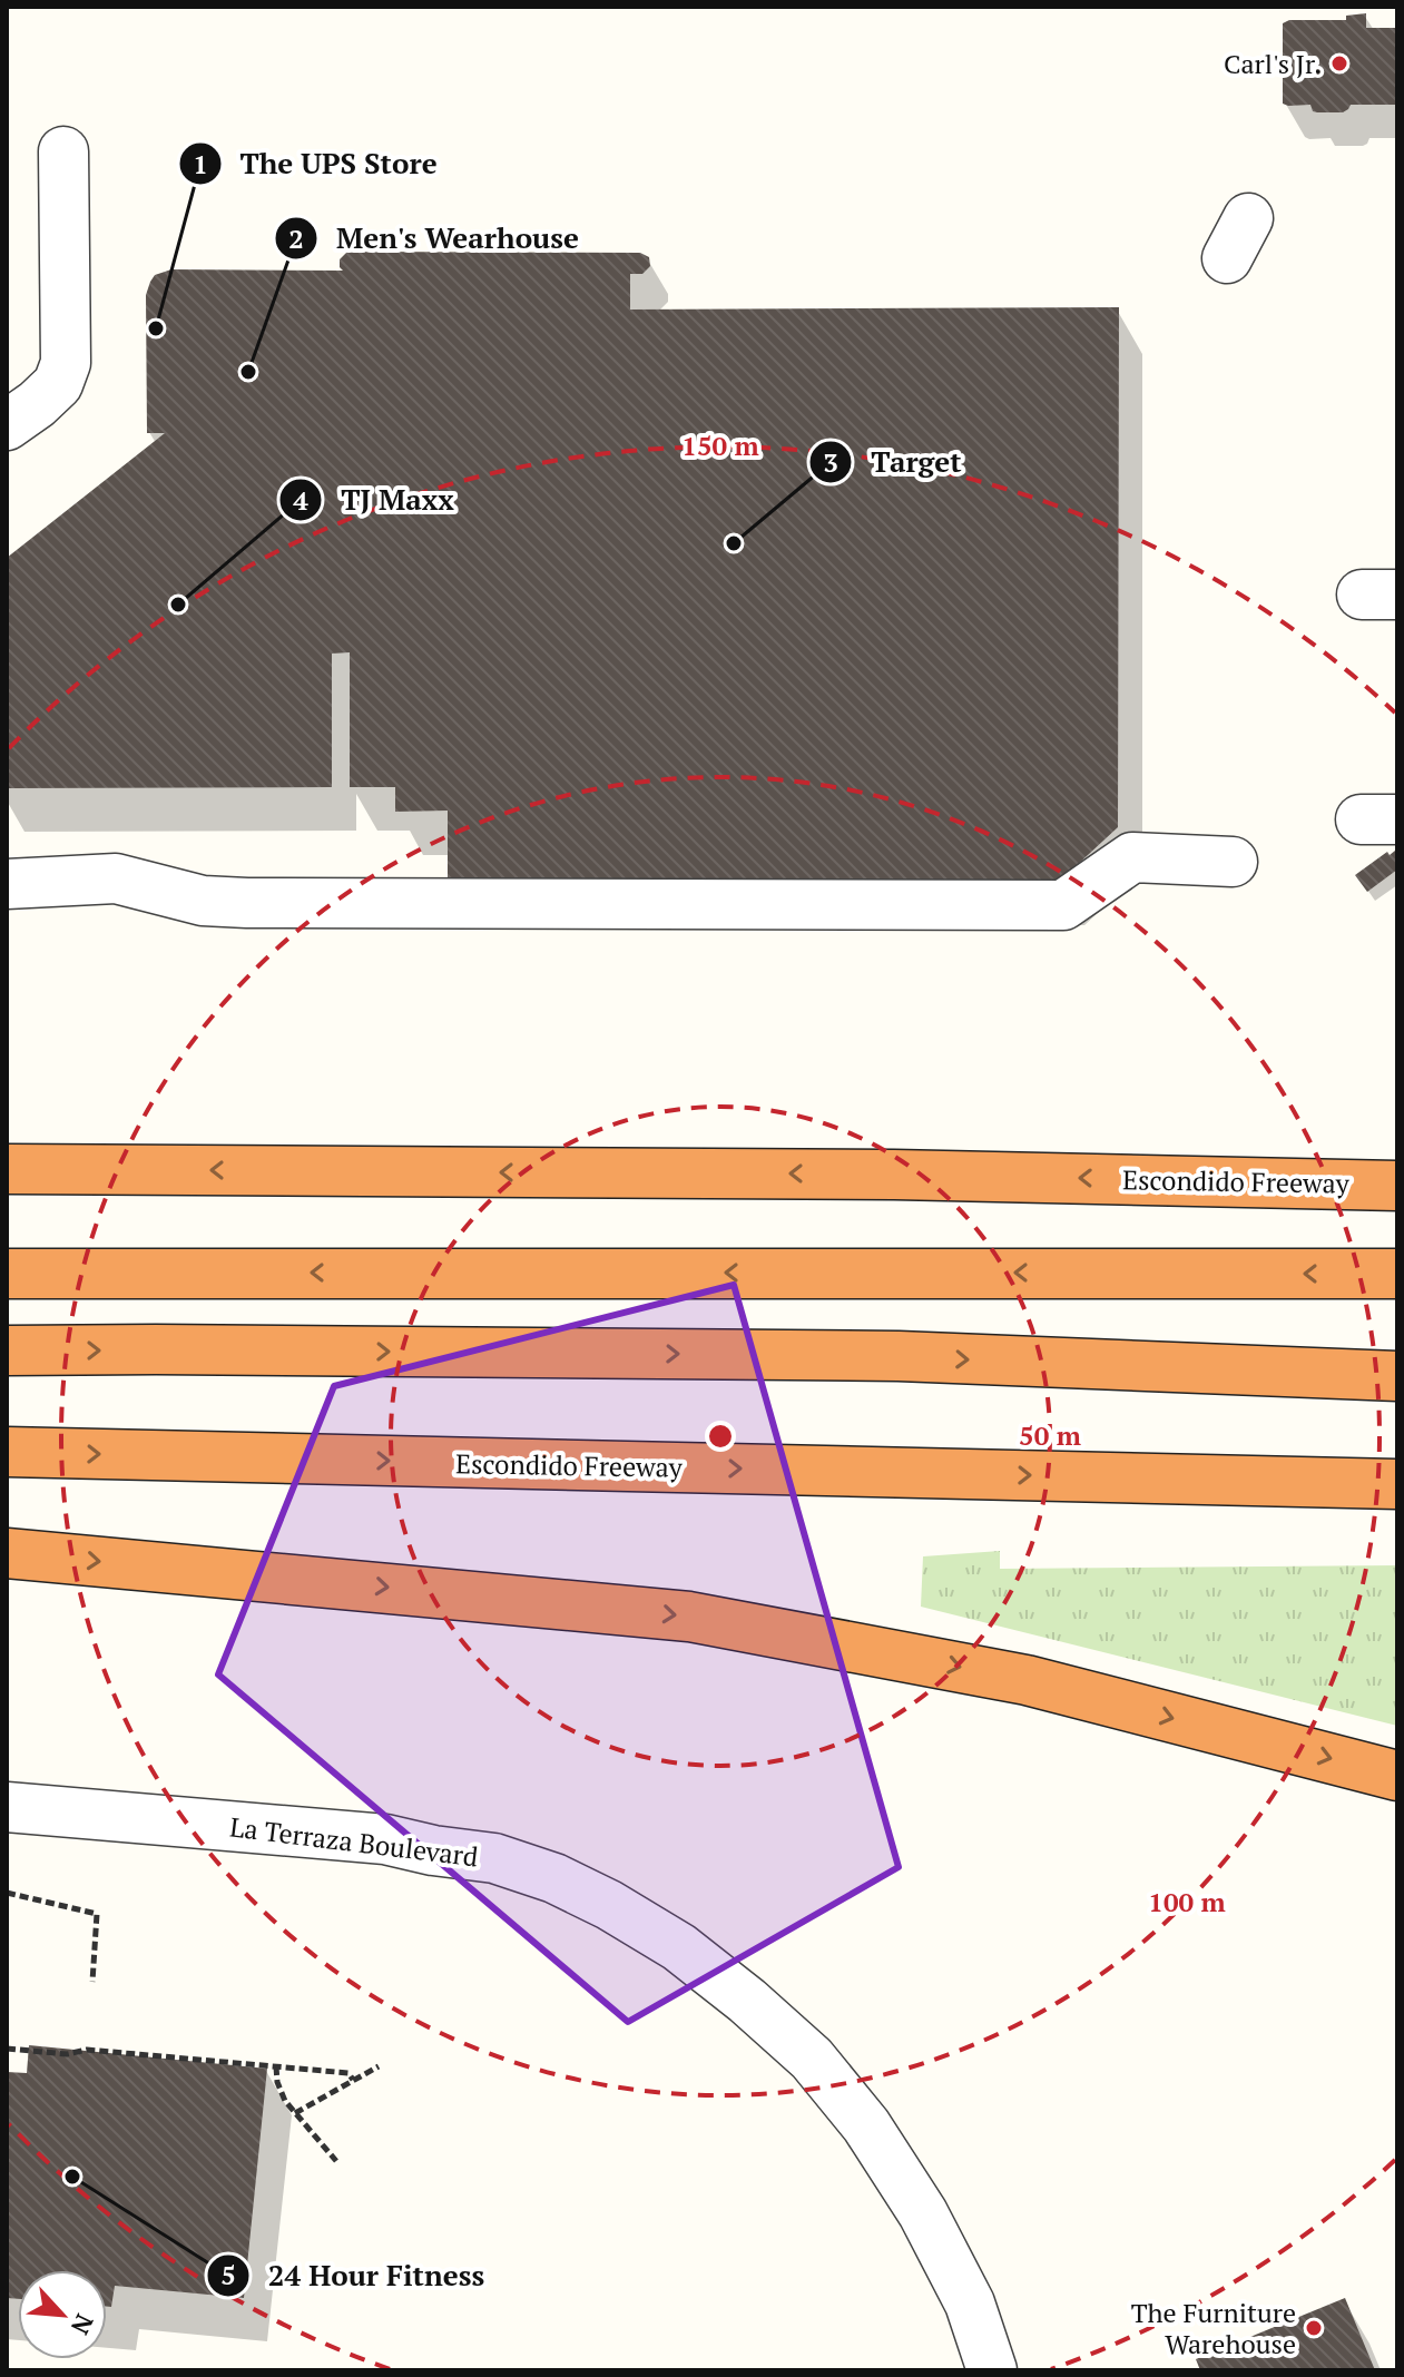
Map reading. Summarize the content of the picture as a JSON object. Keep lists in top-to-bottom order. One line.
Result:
{"streets":{"highway":["Escondido Freeway"],"street":["La Terraza Boulevard"]},"places":["Carl's Jr.","The UPS Store","Men's Wearhouse","Target","TJ Maxx","24 Hour Fitness","The Furniture Warehouse"],"north":"bottom right","rings":["150 m","50 m","100 m"]}
